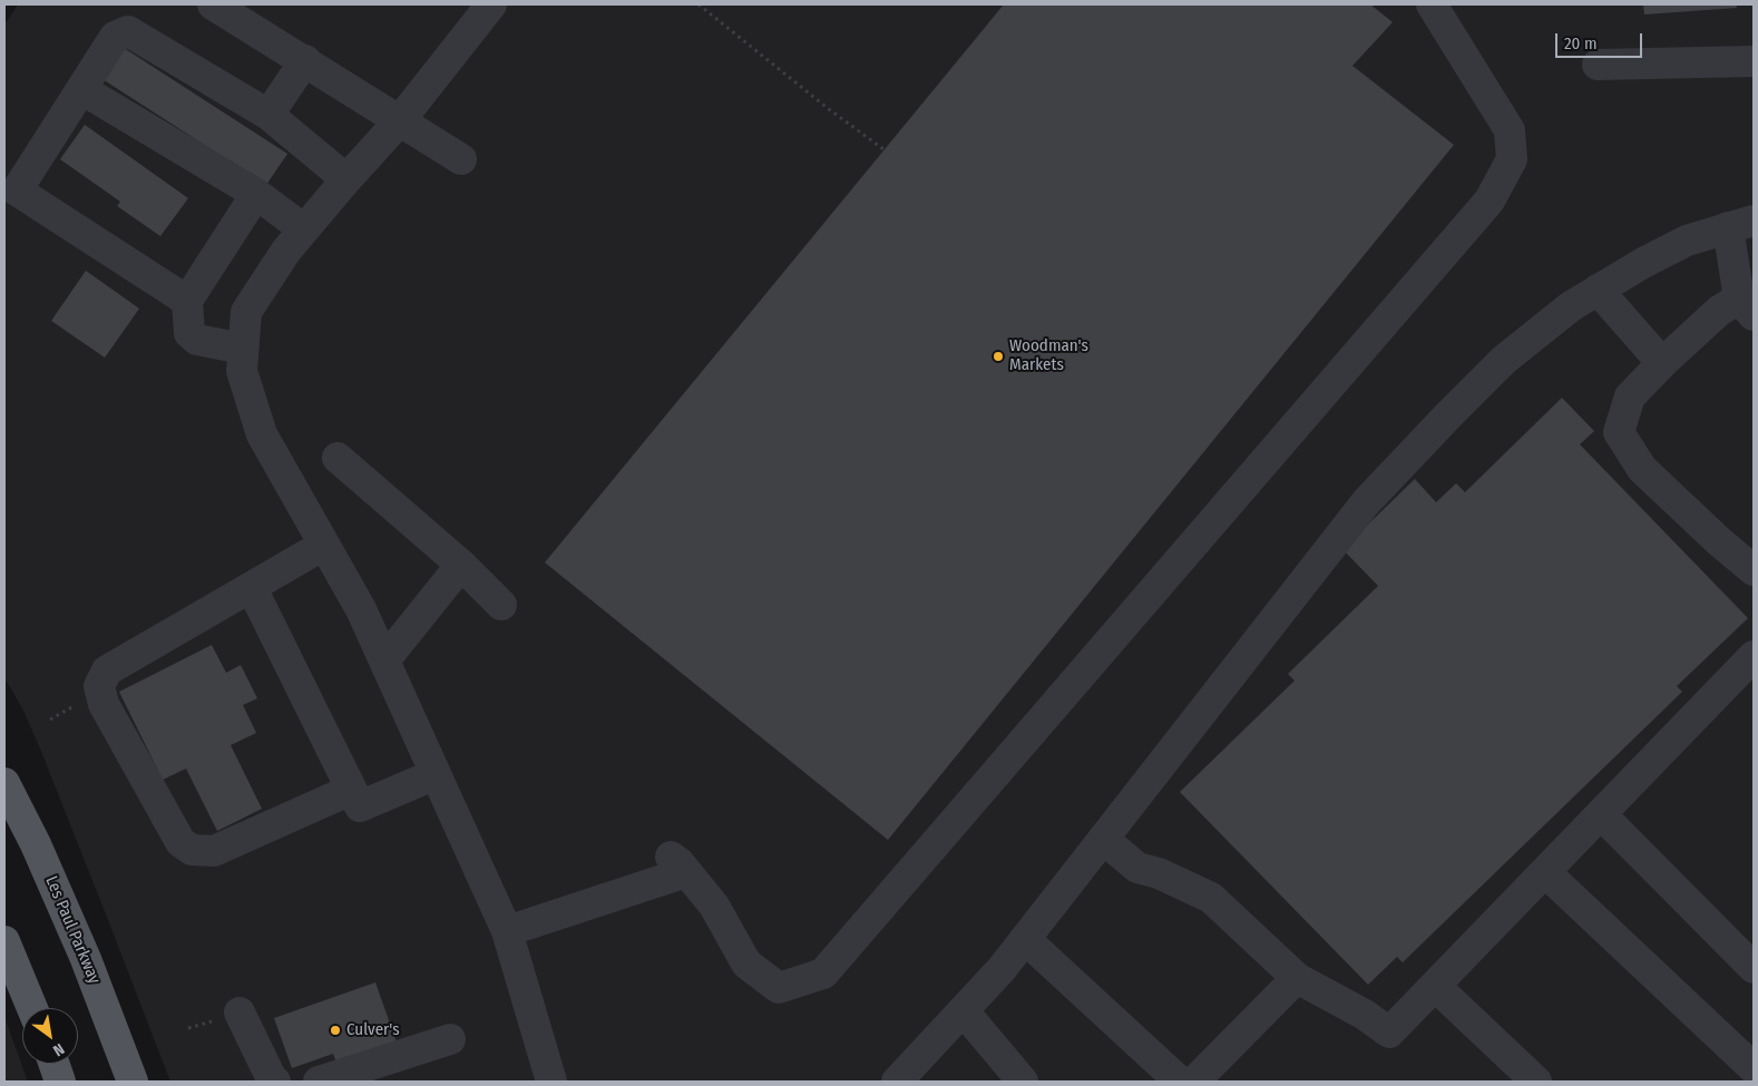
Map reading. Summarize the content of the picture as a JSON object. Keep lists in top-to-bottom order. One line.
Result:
{"streets":{"main road":["Les Paul Parkway"]},"places":["Woodman's Markets","Culver's"],"scale_bar":"20 m","north":"bottom right"}
